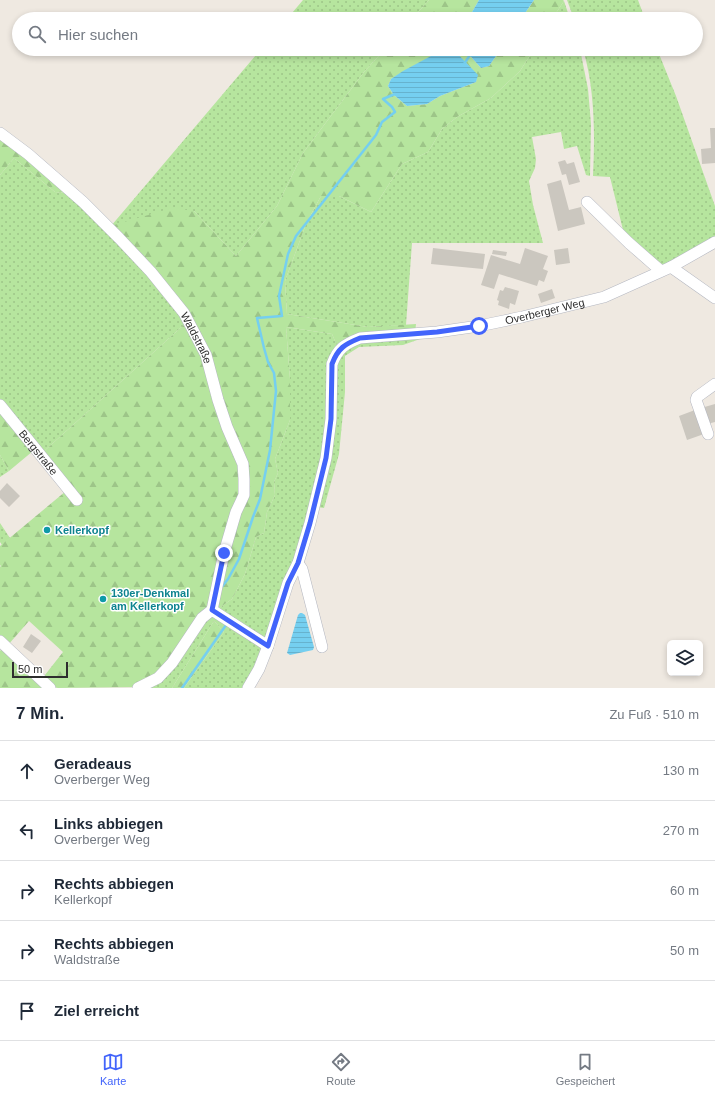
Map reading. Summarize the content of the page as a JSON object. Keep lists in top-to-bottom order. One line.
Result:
{"streets":{"street":["Overberger Weg","Waldstraße","Bergstraße"]},"places":["Kellerkopf","130er-Denkmal am Kellerkopf"],"scale_bar":"50 m","page":{"search":"Hier suchen","scale":"50 m","heading":["7 Min.","Zu Fuß · 510 m"],"list":[["Geradeaus","Overberger Weg","130 m"],["Links abbiegen","Overberger Weg","270 m"],["Rechts abbiegen","Kellerkopf","60 m"],["Rechts abbiegen","Waldstraße","50 m"],"Ziel erreicht"],"nav":["Karte","Route","Gespeichert"]}}
